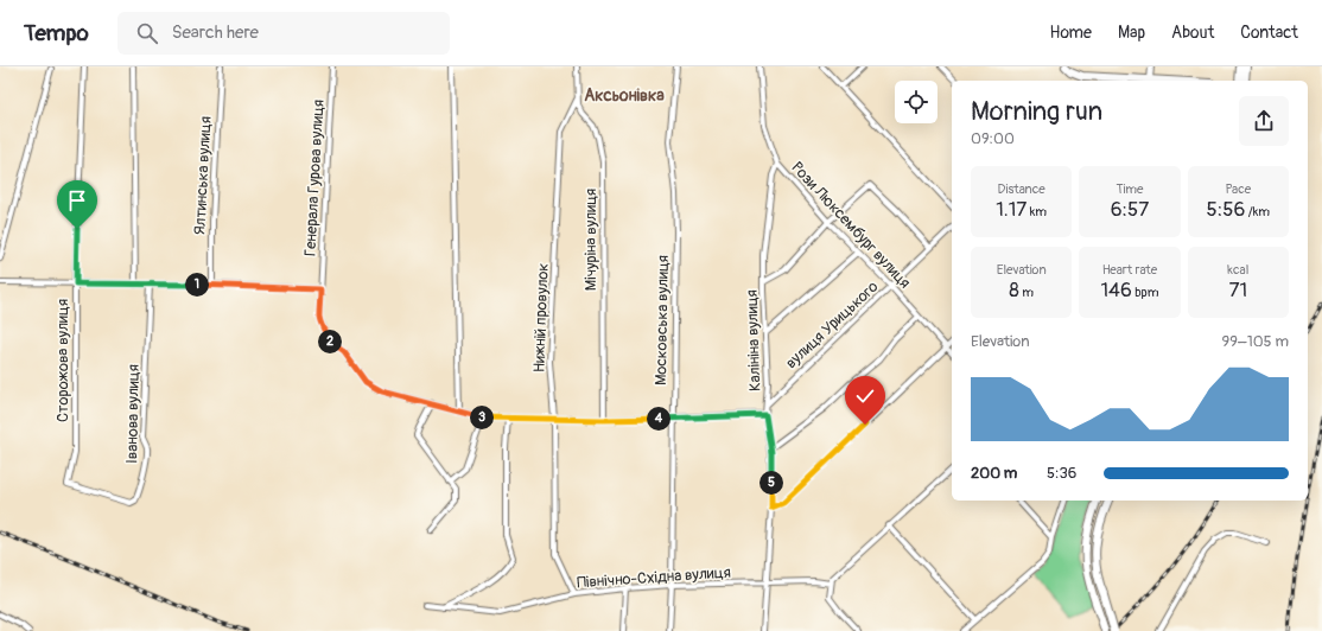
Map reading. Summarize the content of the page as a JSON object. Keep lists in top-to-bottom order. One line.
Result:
{"streets":{"street":["Ялтинська вулиця","Генерала Гурова вулиця","Рози Люксембург вулиця","Мічуріна вулиця","Нижній провулок","Московська вулиця","вулиця Урицького","Калініна вулиця","Сторожова вулиця","Іванова вулиця","Північно-Східна вулиця"]},"crossings":[["Генерала Гурова вулиця","Мічуріна вулиця"],["Генерала Гурова вулиця","Нижній провулок"],["Генерала Гурова вулиця","Московська вулиця"],["Генерала Гурова вулиця","Калініна вулиця"],["Рози Люксембург вулиця","вулиця Урицького"],["Рози Люксембург вулиця","Калініна вулиця"],["Мічуріна вулиця","Нижній провулок"],["Нижній провулок","Північно-Східна вулиця"],["Московська вулиця","Північно-Східна вулиця"],["вулиця Урицького","Калініна вулиця"],["Калініна вулиця","Північно-Східна вулиця"],["Сторожова вулиця","Іванова вулиця"]],"districts":["Аксьонівка"],"page":{"header":"Tempo","search":"Search here","nav":["Home","Map","About","Contact"],"heading":["Morning run","09:00"],"stats":[["Distance","1.17 km"],["Time","6:57"],["Pace","5:56 /km"],["Elevation","8 m"],["Heart rate","146 bpm"],["kcal","71"]],"pins":["1","2","3","4","5"],"chart":["Elevation","99–105 m"],"list":[{"name":"200 m","note":"5:36"}]}}
